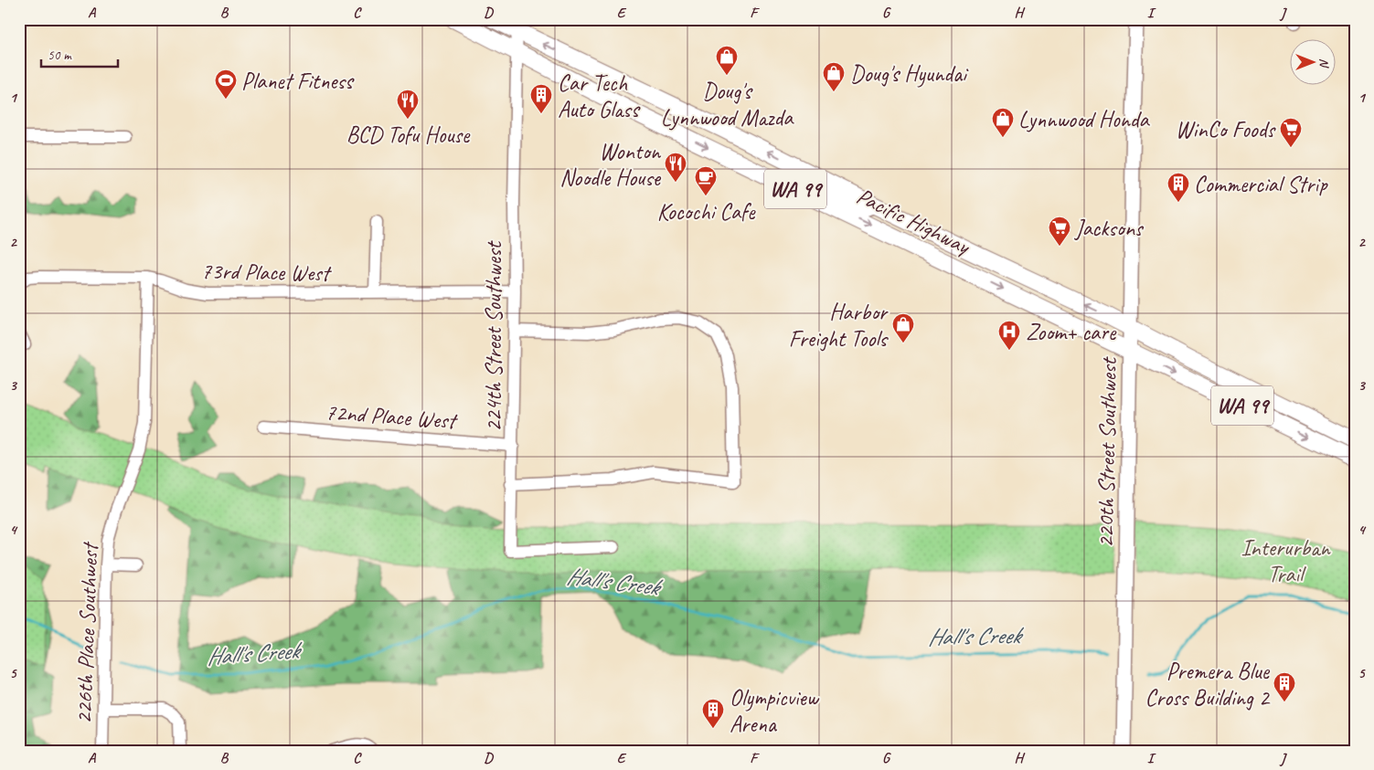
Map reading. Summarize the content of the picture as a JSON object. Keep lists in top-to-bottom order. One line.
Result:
{"streets":{"highway":["WA 99","Pacific Highway"],"main road":["220th Street Southwest"],"street":["73rd Place West","224th Street Southwest","72nd Place West","226th Place Southwest"]},"crossings":[["Pacific Highway","224th Street Southwest"],["Pacific Highway","220th Street Southwest"],["73rd Place West","224th Street Southwest"],["73rd Place West","226th Place Southwest"],["224th Street Southwest","72nd Place West"]],"water":["Hall's Creek"],"parks":["Interurban Trail"],"places":{"shop":["Doug's Lynnwood Mazda","Doug's Hyundai","Lynnwood Honda","Harbor Freight Tools"],"sports":["Planet Fitness"],"building":["Car Tech Auto Glass","Commercial Strip","Premera Blue Cross Building 2","Olympicview Arena"],"restaurant":["BCD Tofu House","Wonton Noodle House"],"supermarket":["WinCo Foods","Jacksons"],"cafe":["Kocochi Cafe"],"hospital":["Zoom+ care"]},"scale_bar":"50 m","north":"right","grid":{"columns":["A","B","C","D","E","F","G","H","I","J"],"rows":["1","2","3","4","5"]}}
